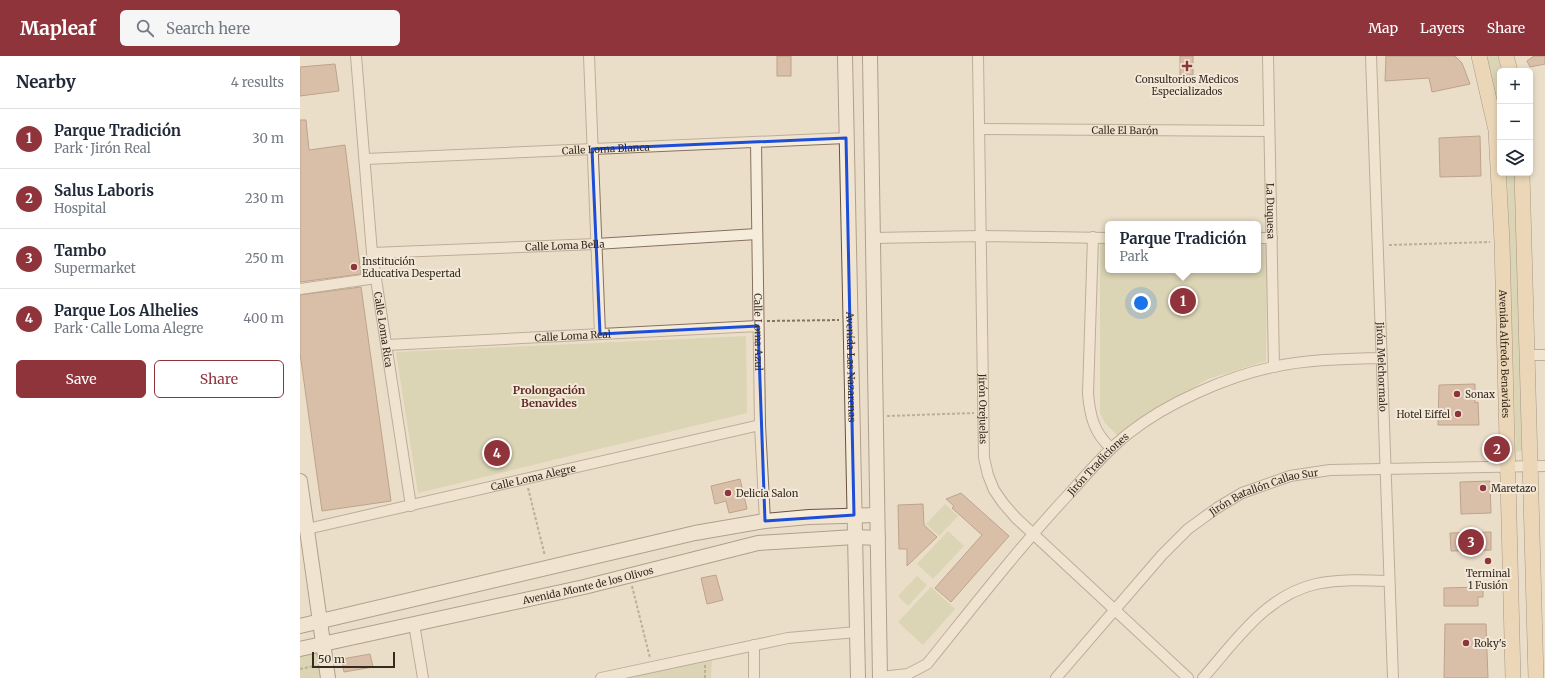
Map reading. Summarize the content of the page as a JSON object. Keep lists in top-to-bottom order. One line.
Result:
{"streets":{"main road":["Avenida Alfredo Benavides"],"street":["Calle El Barón","Calle Loma Blanca","La Duquesa","Calle Loma Bella","Calle Loma Rica","Calle Loma Azul","Calle Loma Real","Avenida Las Nazarenas","Jirón Melchormalo","Jirón Orejuelas","Jirón Tradiciones","Calle Loma Alegre","Jirón Batallón Callao Sur","Avenida Monte de los Olivos"]},"crossings":[["Calle El Barón","La Duquesa"],["Calle El Barón","Jirón Orejuelas"],["Calle Loma Blanca","Calle Loma Rica"],["Calle Loma Blanca","Calle Loma Azul"],["Calle Loma Blanca","Avenida Las Nazarenas"],["La Duquesa","Jirón Tradiciones"],["Calle Loma Bella","Calle Loma Rica"],["Calle Loma Bella","Calle Loma Azul"],["Calle Loma Rica","Calle Loma Real"],["Calle Loma Rica","Calle Loma Alegre"],["Calle Loma Azul","Calle Loma Real"],["Calle Loma Azul","Calle Loma Alegre"],["Avenida Alfredo Benavides","Jirón Batallón Callao Sur"],["Avenida Las Nazarenas","Avenida Monte de los Olivos"],["Jirón Melchormalo","Jirón Tradiciones"],["Jirón Melchormalo","Jirón Batallón Callao Sur"],["Jirón Orejuelas","Jirón Tradiciones"],["Jirón Orejuelas","Jirón Batallón Callao Sur"]],"districts":["Prolongación Benavides"],"places":{"health":["Consultorios Medicos Especializados"],"other":["Institución Educativa Despertad","Sonax","Hotel Eiffel","Maretazo","Delicia Salon","Terminal 1 Fusión","Roky's"]},"scale_bar":"50 m","page":{"header":"Mapleaf","search":"Search here","nav":["Map","Layers","Share"],"heading":["Nearby","4 results"],"map_buttons":["+","−"],"list":[{"mark":"1","name":"Parque Tradición","note":"Park · Jirón Real","value":"30 m"},{"mark":"2","name":"Salus Laboris","note":"Hospital","value":"230 m"},{"mark":"3","name":"Tambo","note":"Supermarket","value":"250 m"},{"mark":"4","name":"Parque Los Alhelies","note":"Park · Calle Loma Alegre","value":"400 m"}],"popup":["Parque Tradición","Park"],"pins":["1","2","4","3"],"buttons":["Save","Share"],"scale":"50 m"}}
